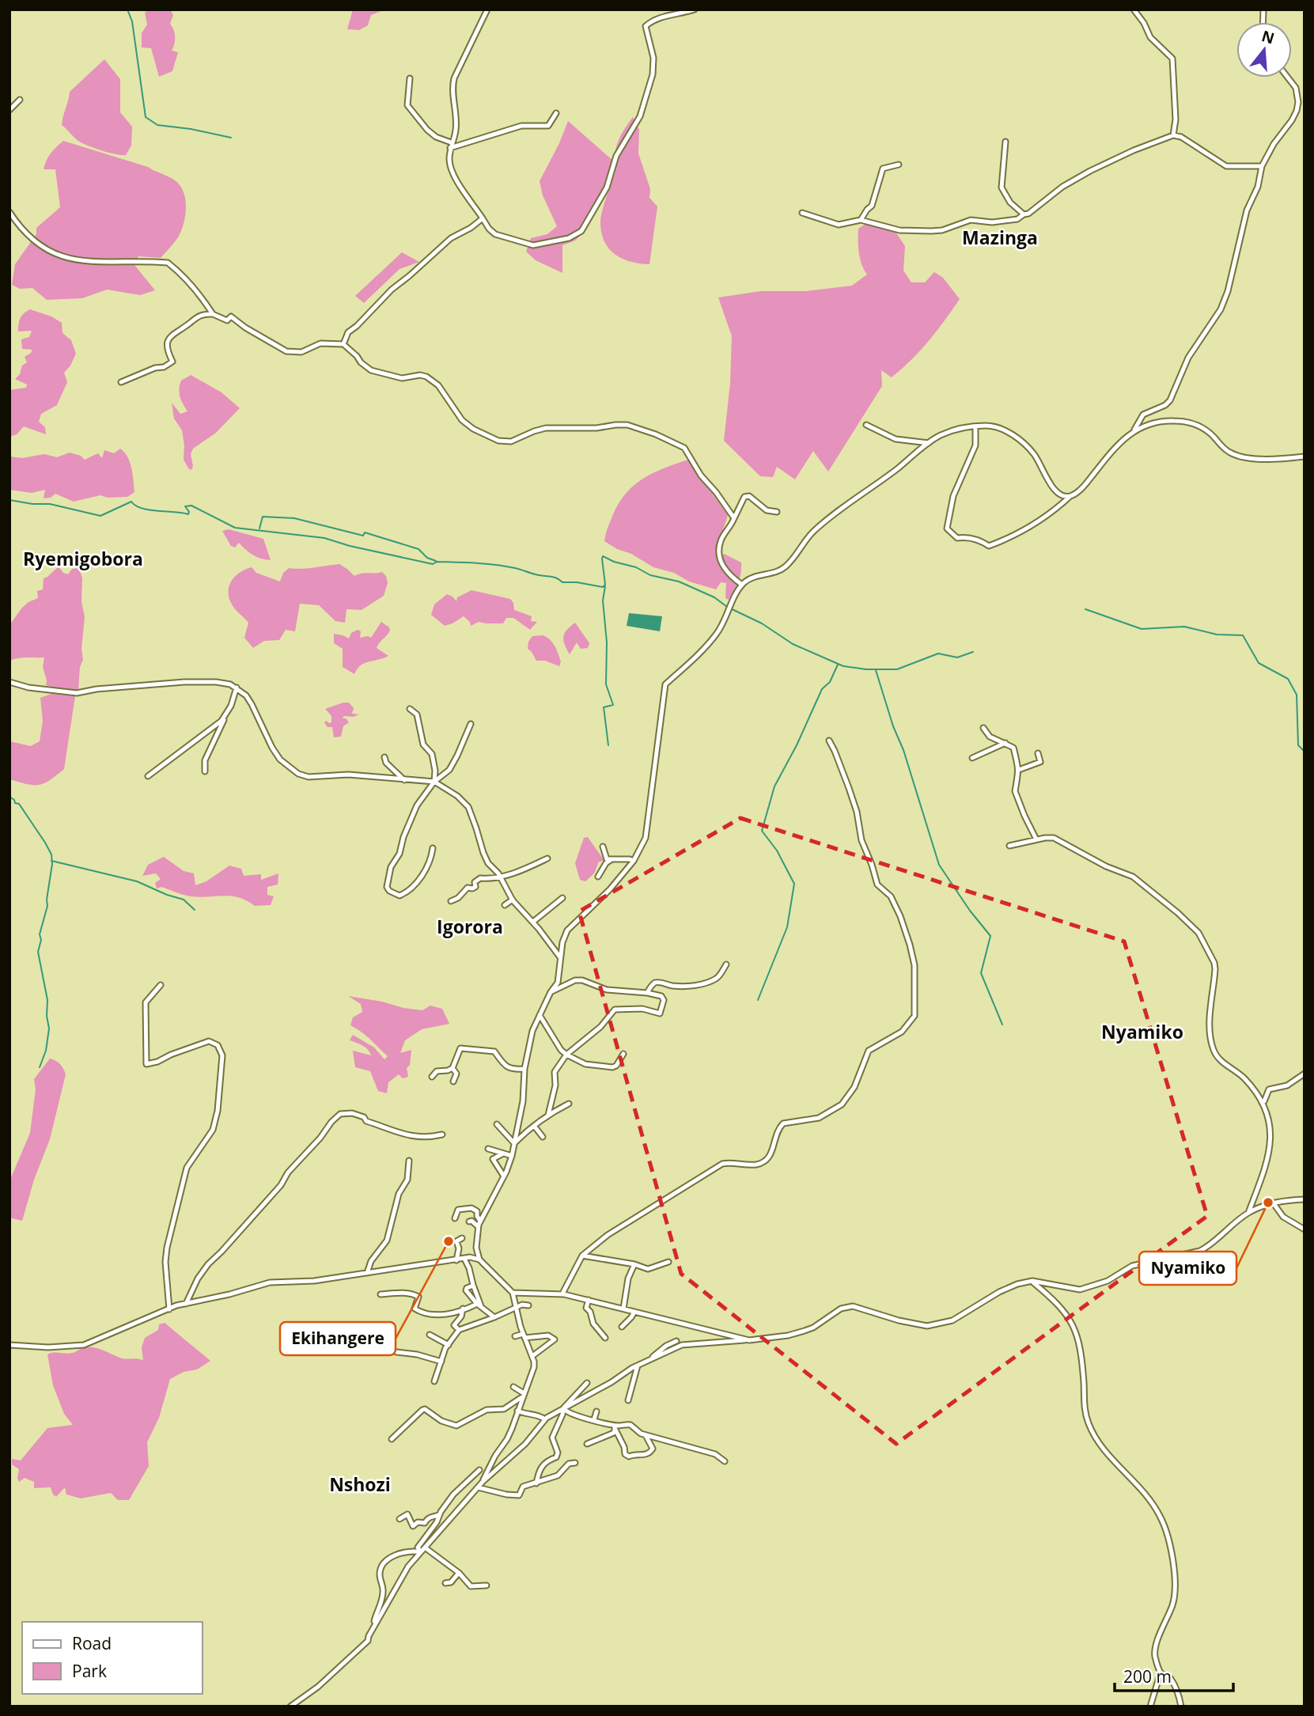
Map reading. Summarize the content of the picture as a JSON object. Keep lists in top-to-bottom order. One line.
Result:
{"districts":["Mazinga","Ryemigobora","Igorora","Nyamiko","Nshozi"],"places":["Nyamiko","Ekihangere"],"legend":["Road","Park"],"scale_bar":"200 m","north":"top"}
